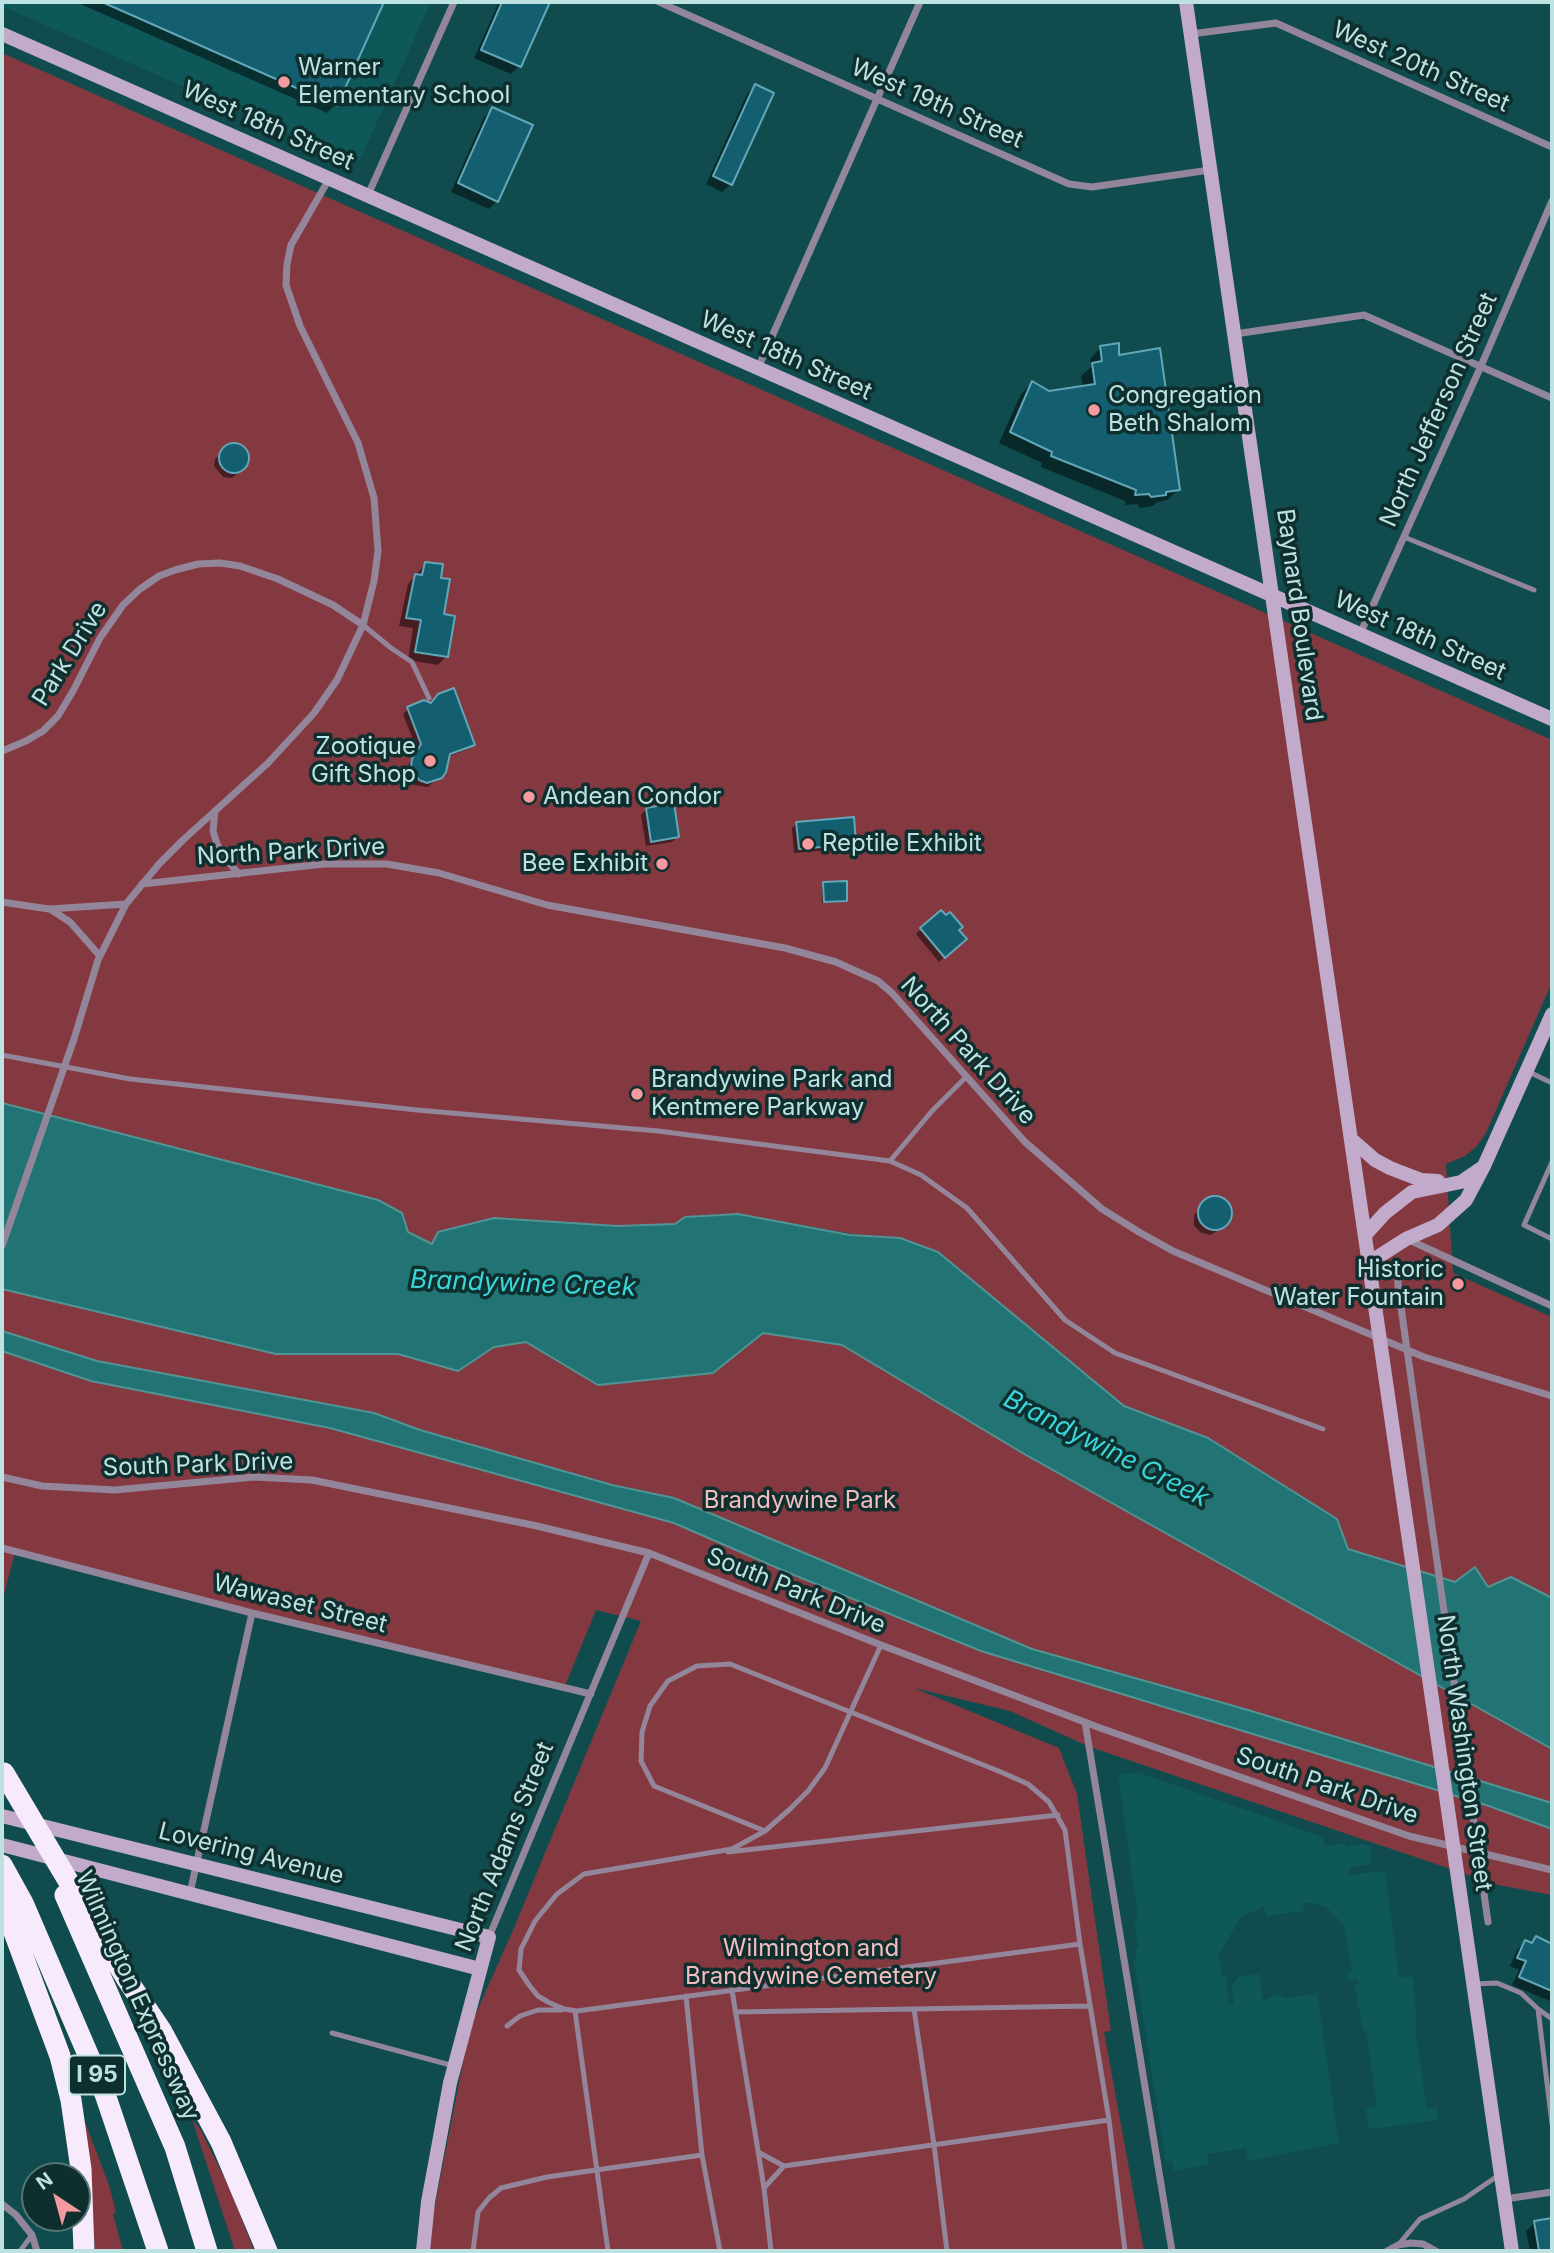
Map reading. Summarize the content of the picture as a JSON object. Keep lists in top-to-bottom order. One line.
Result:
{"streets":{"highway":["Wilmington Expressway","I 95"],"street":["West 20th Street","West 19th Street","West 18th Street","North Jefferson Street","Baynard Boulevard","Park Drive","North Park Drive","South Park Drive","Wawaset Street","North Washington Street","North Adams Street","Lovering Avenue"]},"crossings":[["West 20th Street","Baynard Boulevard"],["West 19th Street","Baynard Boulevard"],["West 18th Street","North Jefferson Street"],["West 18th Street","Baynard Boulevard"],["Baynard Boulevard","North Washington Street"],["South Park Drive","North Adams Street"],["Wawaset Street","North Adams Street"],["North Adams Street","Lovering Avenue"]],"water":["Brandywine Creek"],"parks":["Brandywine Park","Wilmington and Brandywine Cemetery"],"places":["Warner Elementary School","Congregation Beth Shalom","Zootique Gift Shop","Andean Condor","Reptile Exhibit","Bee Exhibit","Brandywine Park and Kentmere Parkway","Historic Water Fountain"],"north":"top left"}
